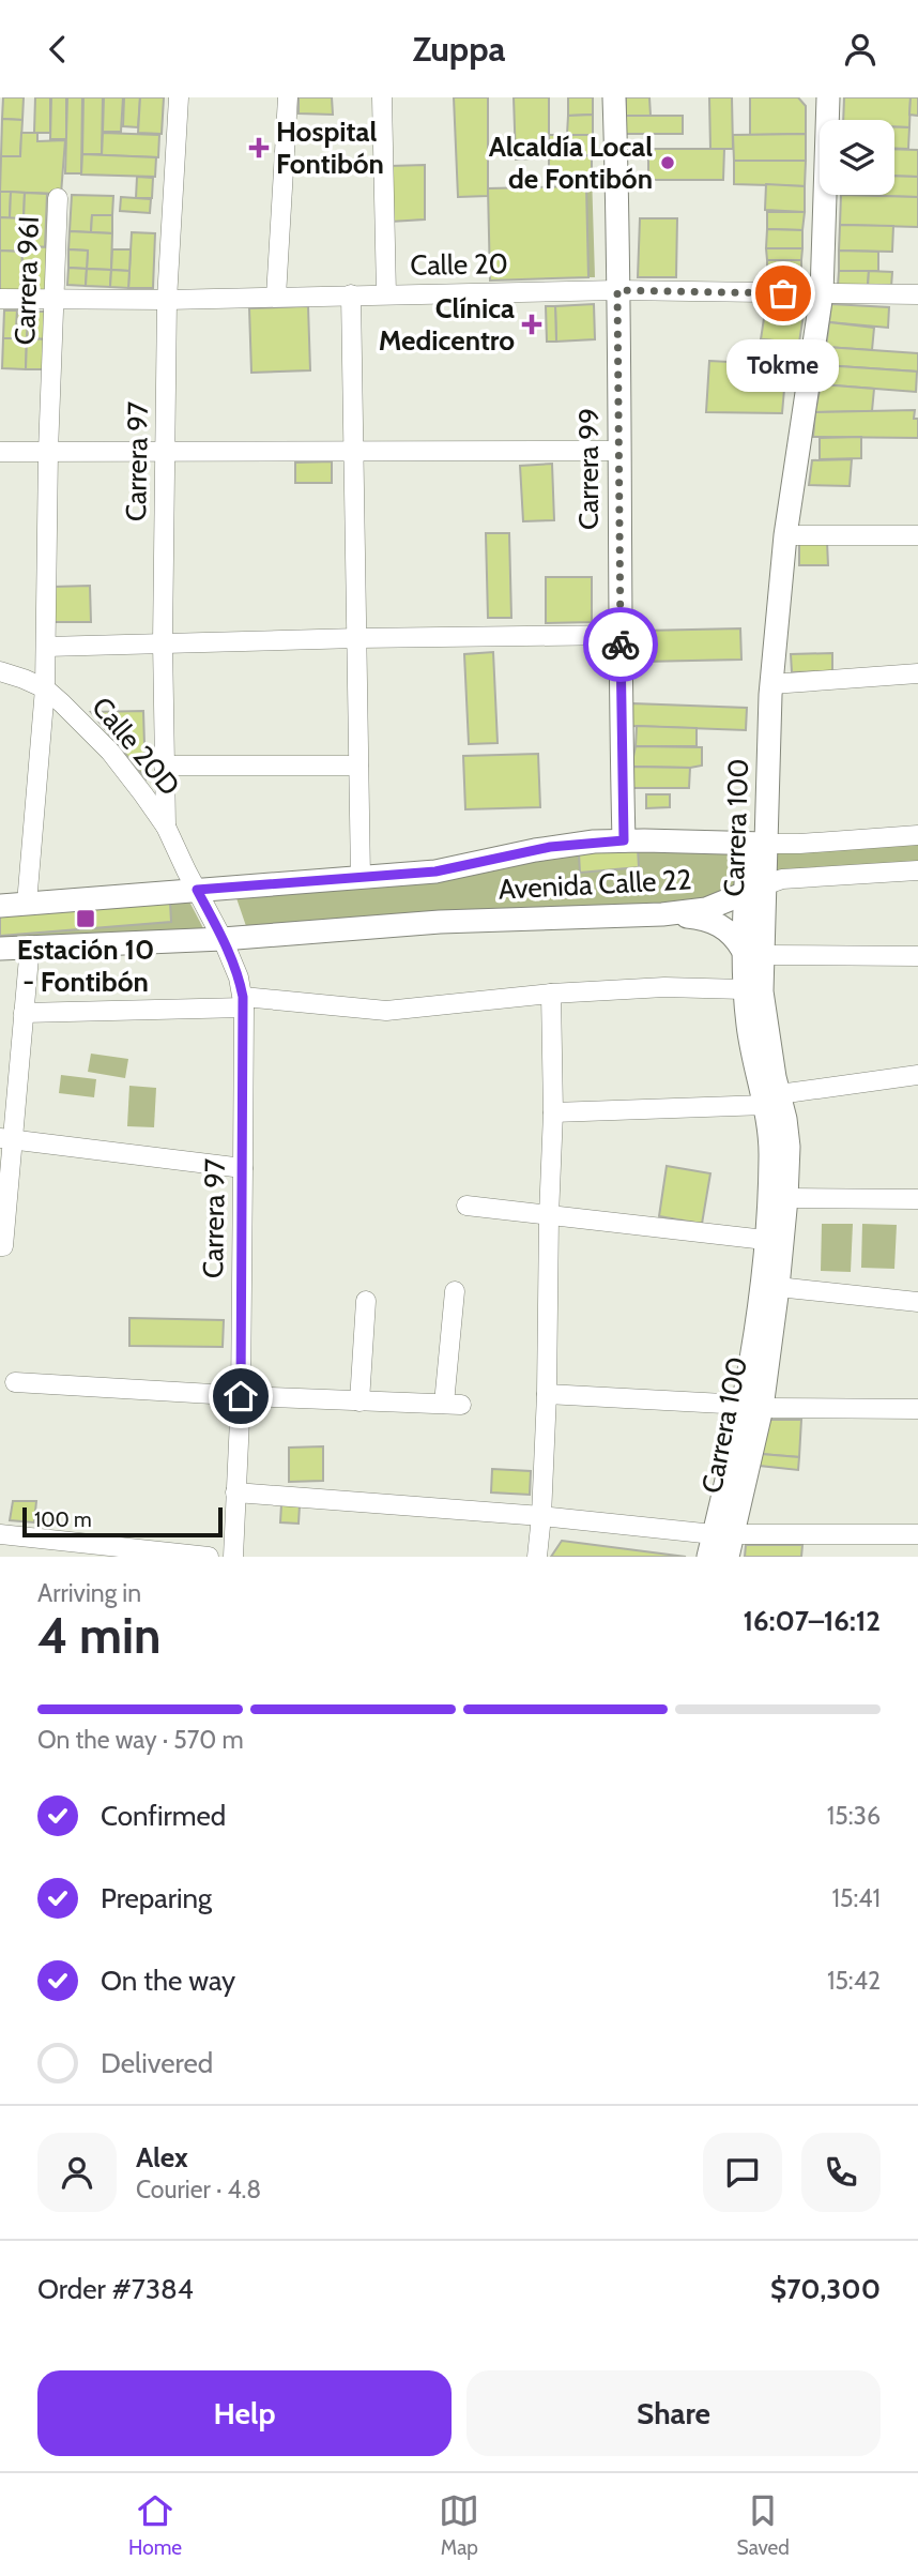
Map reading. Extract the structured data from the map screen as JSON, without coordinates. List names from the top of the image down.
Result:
{
  "streets": {
    "main road": ["Carrera 99", "Carrera 100", "Avenida Calle 22"],
    "street": [
      "Calle 20",
      "Carrera 96I",
      "Carrera 97",
      "Calle 20D"
    ]
  },
  "crossings": [
    ["Calle 20", "Carrera 96I"],
    ["Calle 20", "Carrera 97"],
    ["Calle 20", "Carrera 99"],
    ["Calle 20", "Carrera 100"],
    ["Carrera 96I", "Calle 20D"],
    ["Carrera 96I", "Avenida Calle 22"],
    ["Carrera 97", "Calle 20D"],
    ["Carrera 97", "Avenida Calle 22"],
    ["Carrera 99", "Avenida Calle 22"],
    ["Calle 20D", "Avenida Calle 22"],
    ["Carrera 100", "Avenida Calle 22"]
  ],
  "places": {
    "health": ["Hospital Fontibón", "Clínica Medicentro"],
    "other": ["Alcaldía Local de Fontibón", "Tokme"],
    "transit": ["Estación 10 - Fontibón"]
  },
  "scale_bar": "100 m",
  "page": {
    "header": "Zuppa",
    "bubble": "Tokme",
    "scale": "100 m",
    "heading": ["4 min", "Arriving in", "16:07–16:12"],
    "panel": [
      "Alex",
      "Courier · 4.8",
      "Order #7384",
      "$70,300"
    ],
    "bar": "On the way · 570 m",
    "list": [
      ["Confirmed", "15:36"],
      ["Preparing", "15:41"],
      ["On the way", "15:42"],
      "Delivered"
    ],
    "buttons": ["Help", "Share"],
    "tabs": ["Home", "Map", "Saved"]
  }
}
